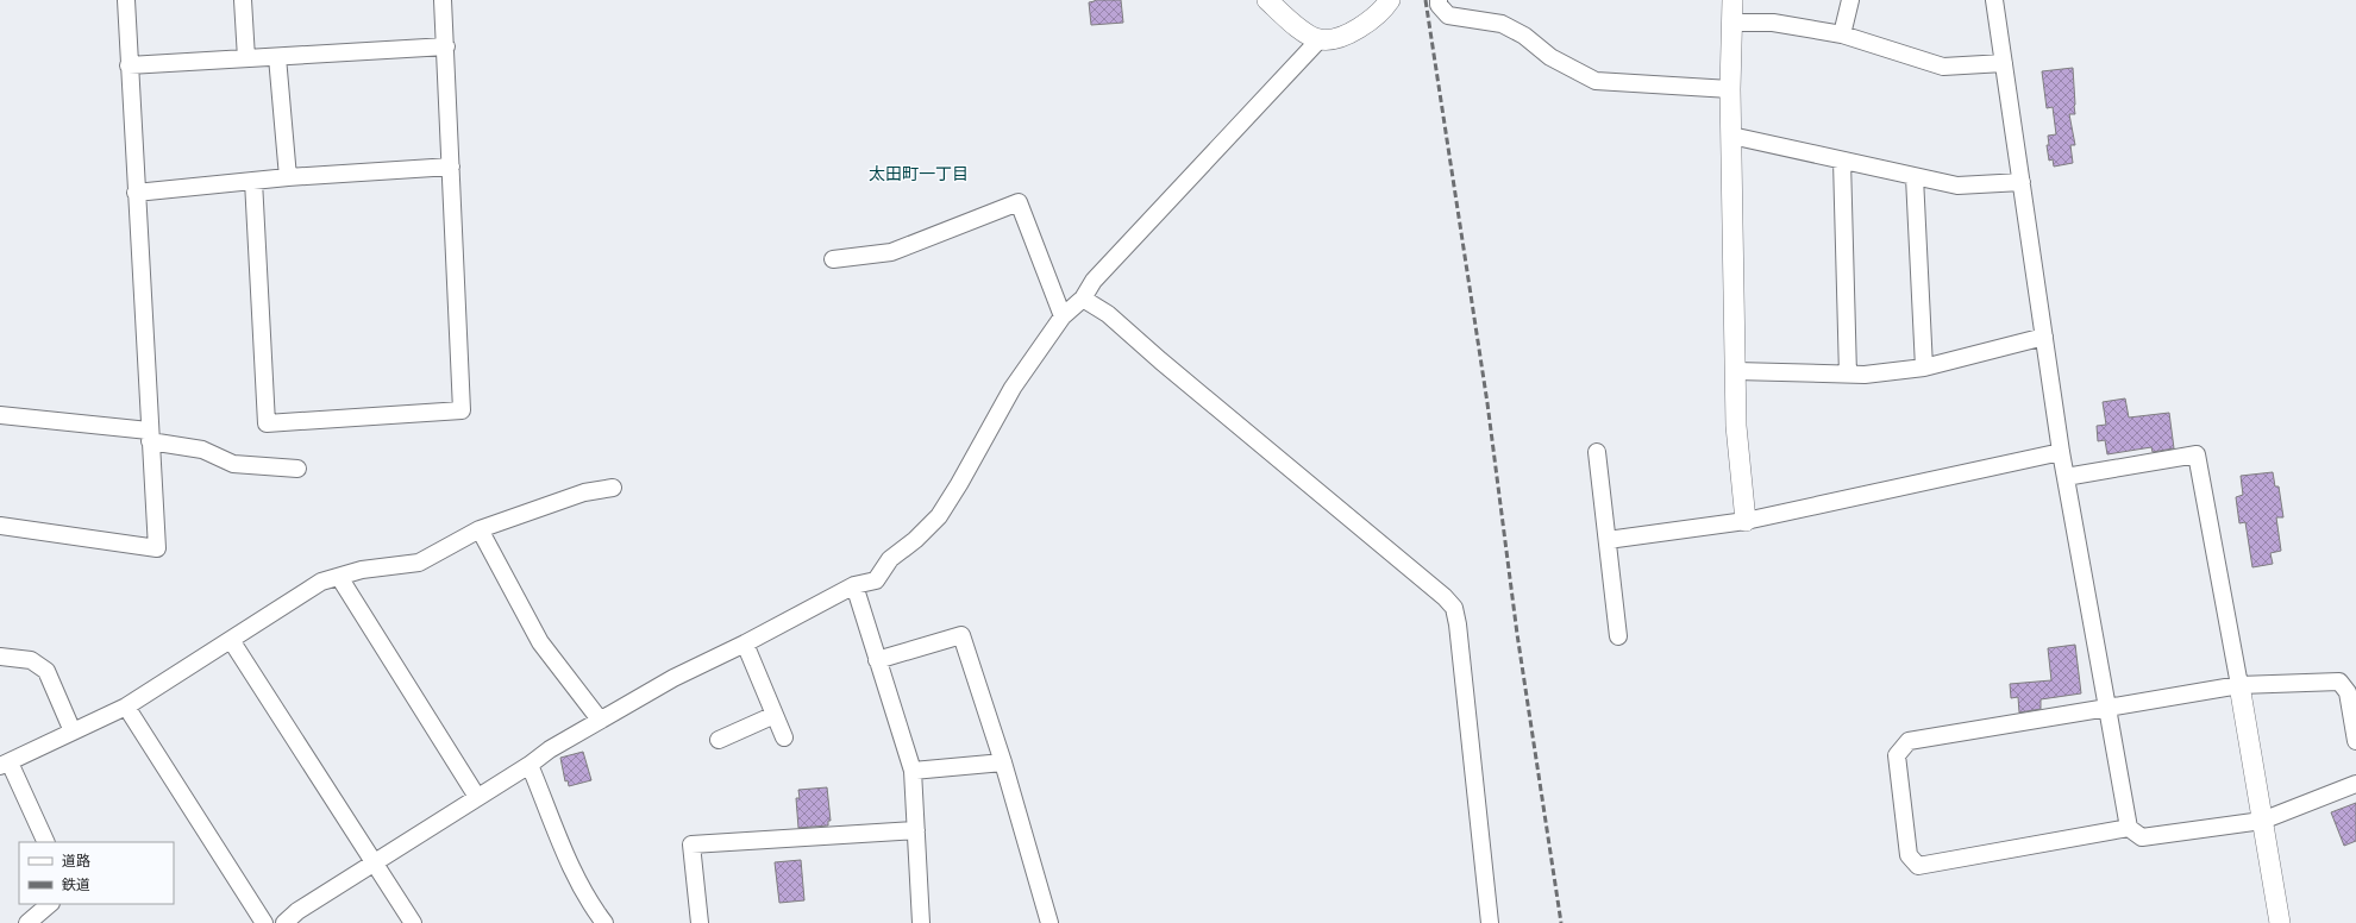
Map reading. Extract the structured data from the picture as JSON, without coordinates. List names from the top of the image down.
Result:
{
  "districts": ["太田町一丁目"],
  "legend": ["道路", "鉄道"]
}
